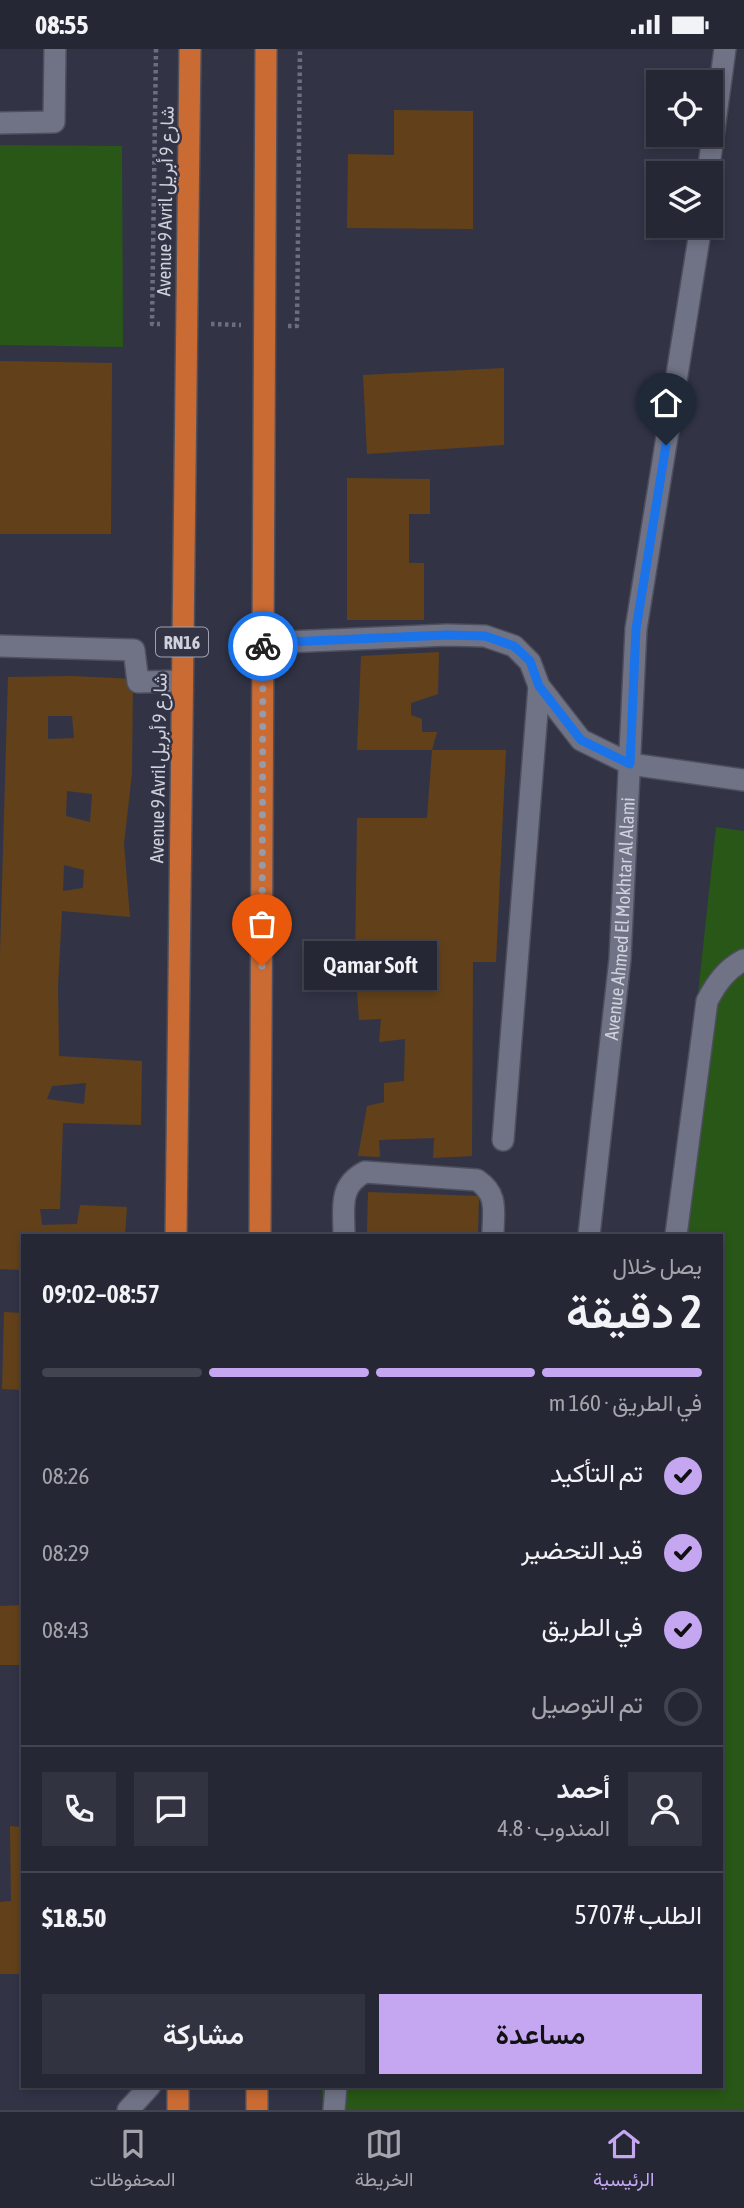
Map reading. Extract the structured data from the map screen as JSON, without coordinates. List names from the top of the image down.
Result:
{
  "streets": {
    "highway": ["Avenue 9 Avril شارع 9 أبريل", "RN16"],
    "street": ["Avenue Ahmed El Mokhtar Al Alami"]
  },
  "places": ["Qamar Soft"],
  "page": {
    "status": "08:55",
    "bubble": "Qamar Soft",
    "heading": ["2 دقيقة", "يصل خلال", "08:57–09:02"],
    "panel": [
      "أحمد",
      "المندوب · 4.8",
      "الطلب #5707",
      "$18.50"
    ],
    "bar": "في الطريق · 160 m",
    "list": [
      ["تم التأكيد", "08:26"],
      ["قيد التحضير", "08:29"],
      ["في الطريق", "08:43"],
      "تم التوصيل"
    ],
    "buttons": ["مساعدة", "مشاركة"],
    "tabs": ["الرئيسية", "الخريطة", "المحفوظات"]
  }
}
